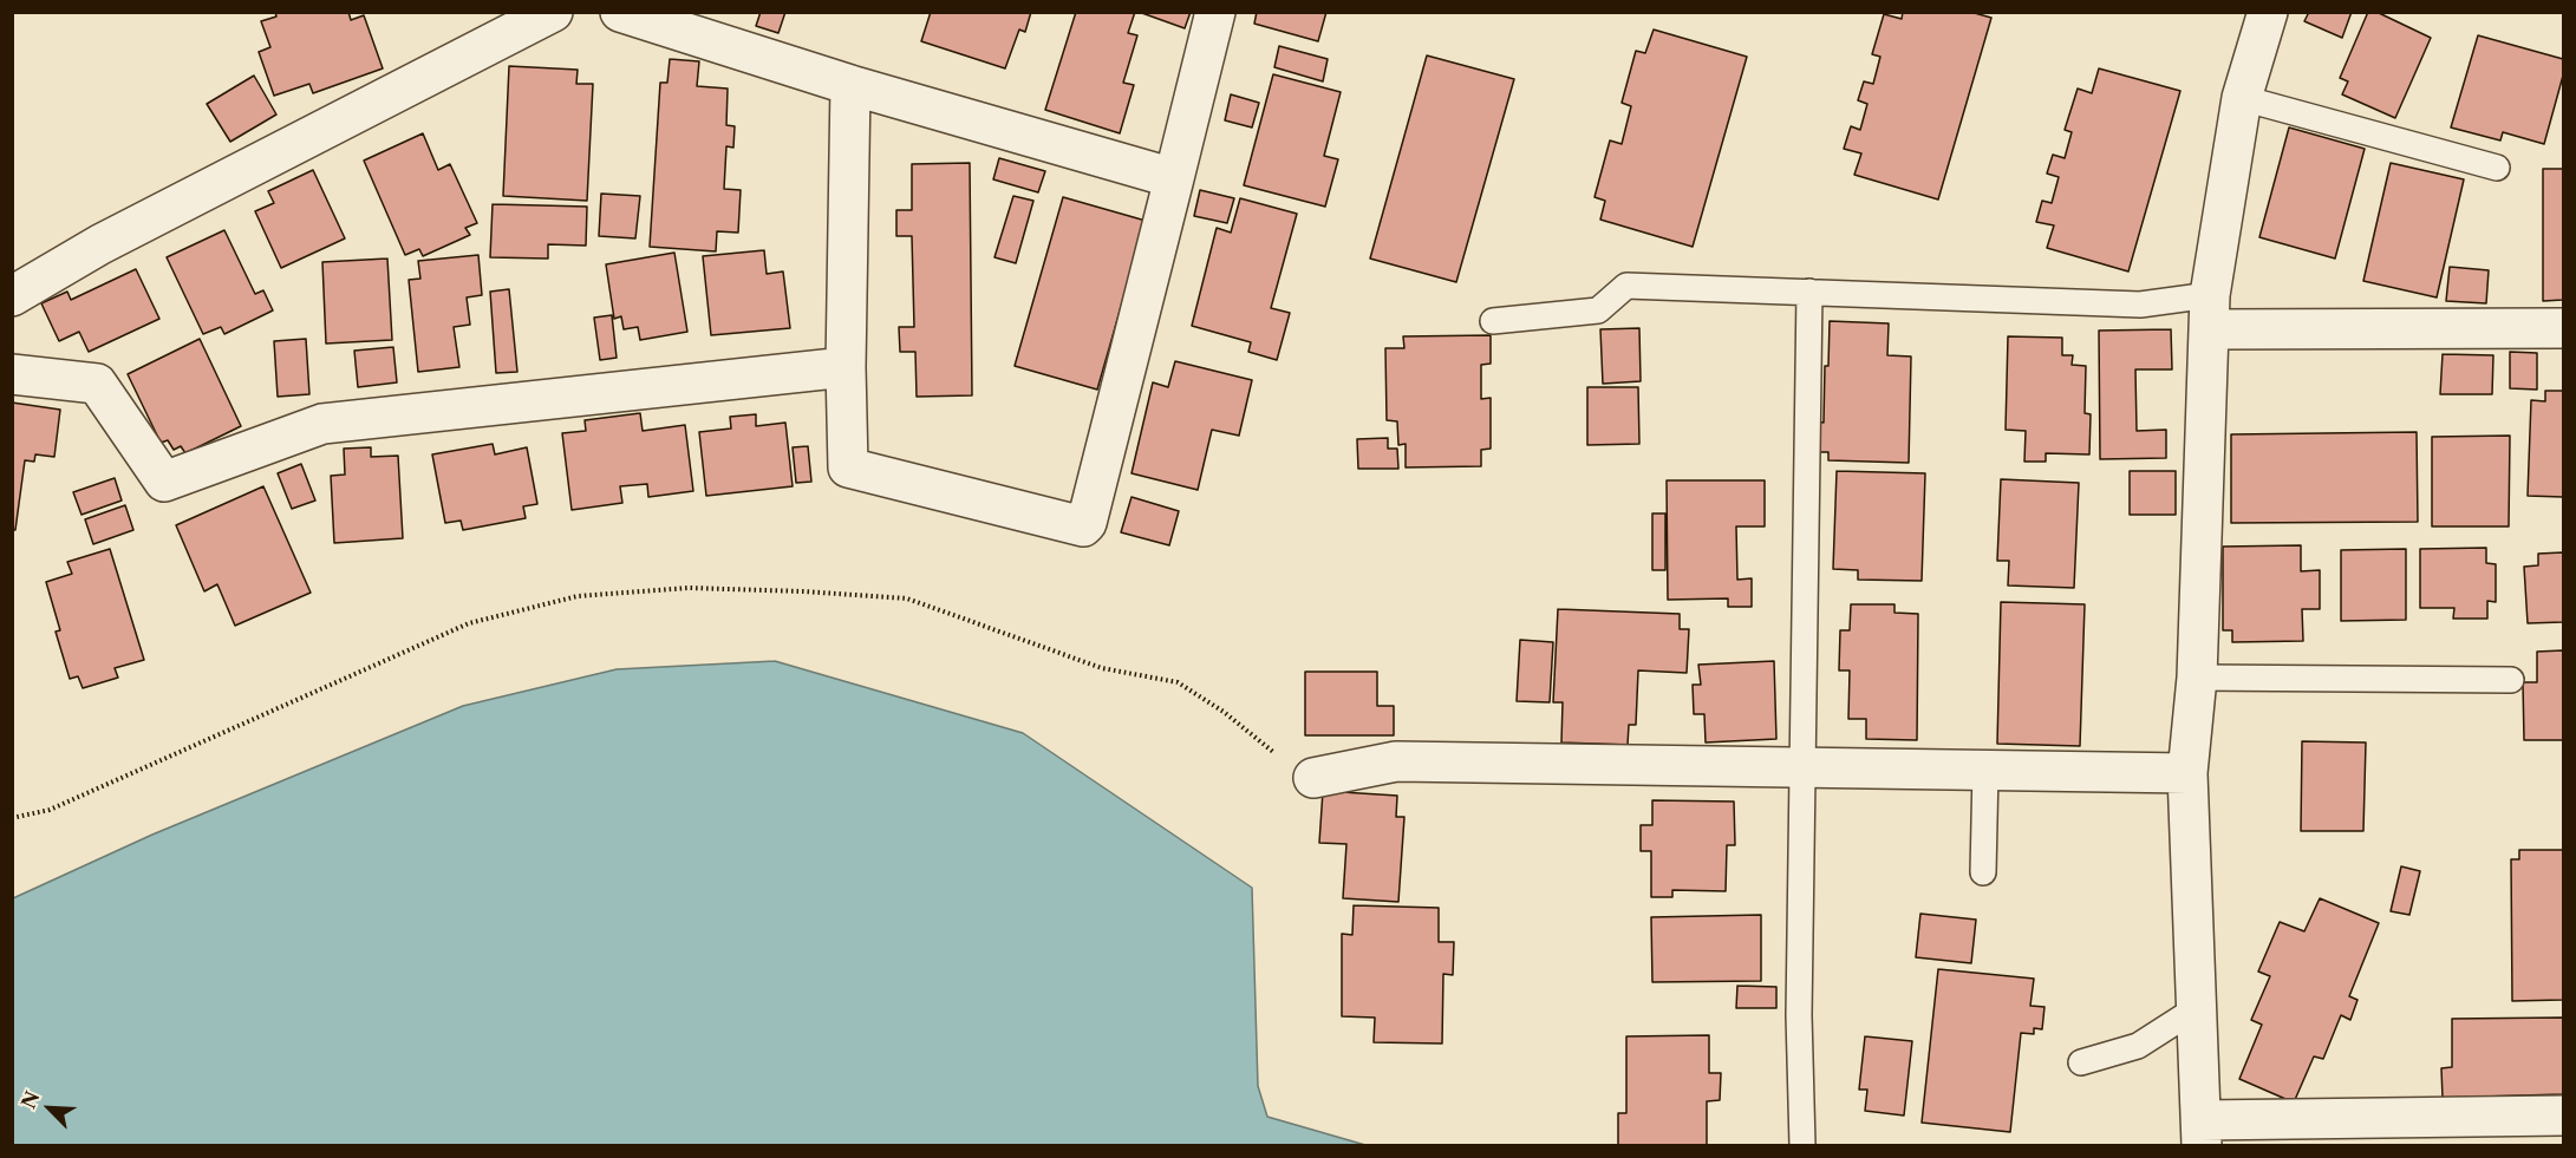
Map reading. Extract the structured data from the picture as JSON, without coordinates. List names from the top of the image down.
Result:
{
  "north": "top left"
}
